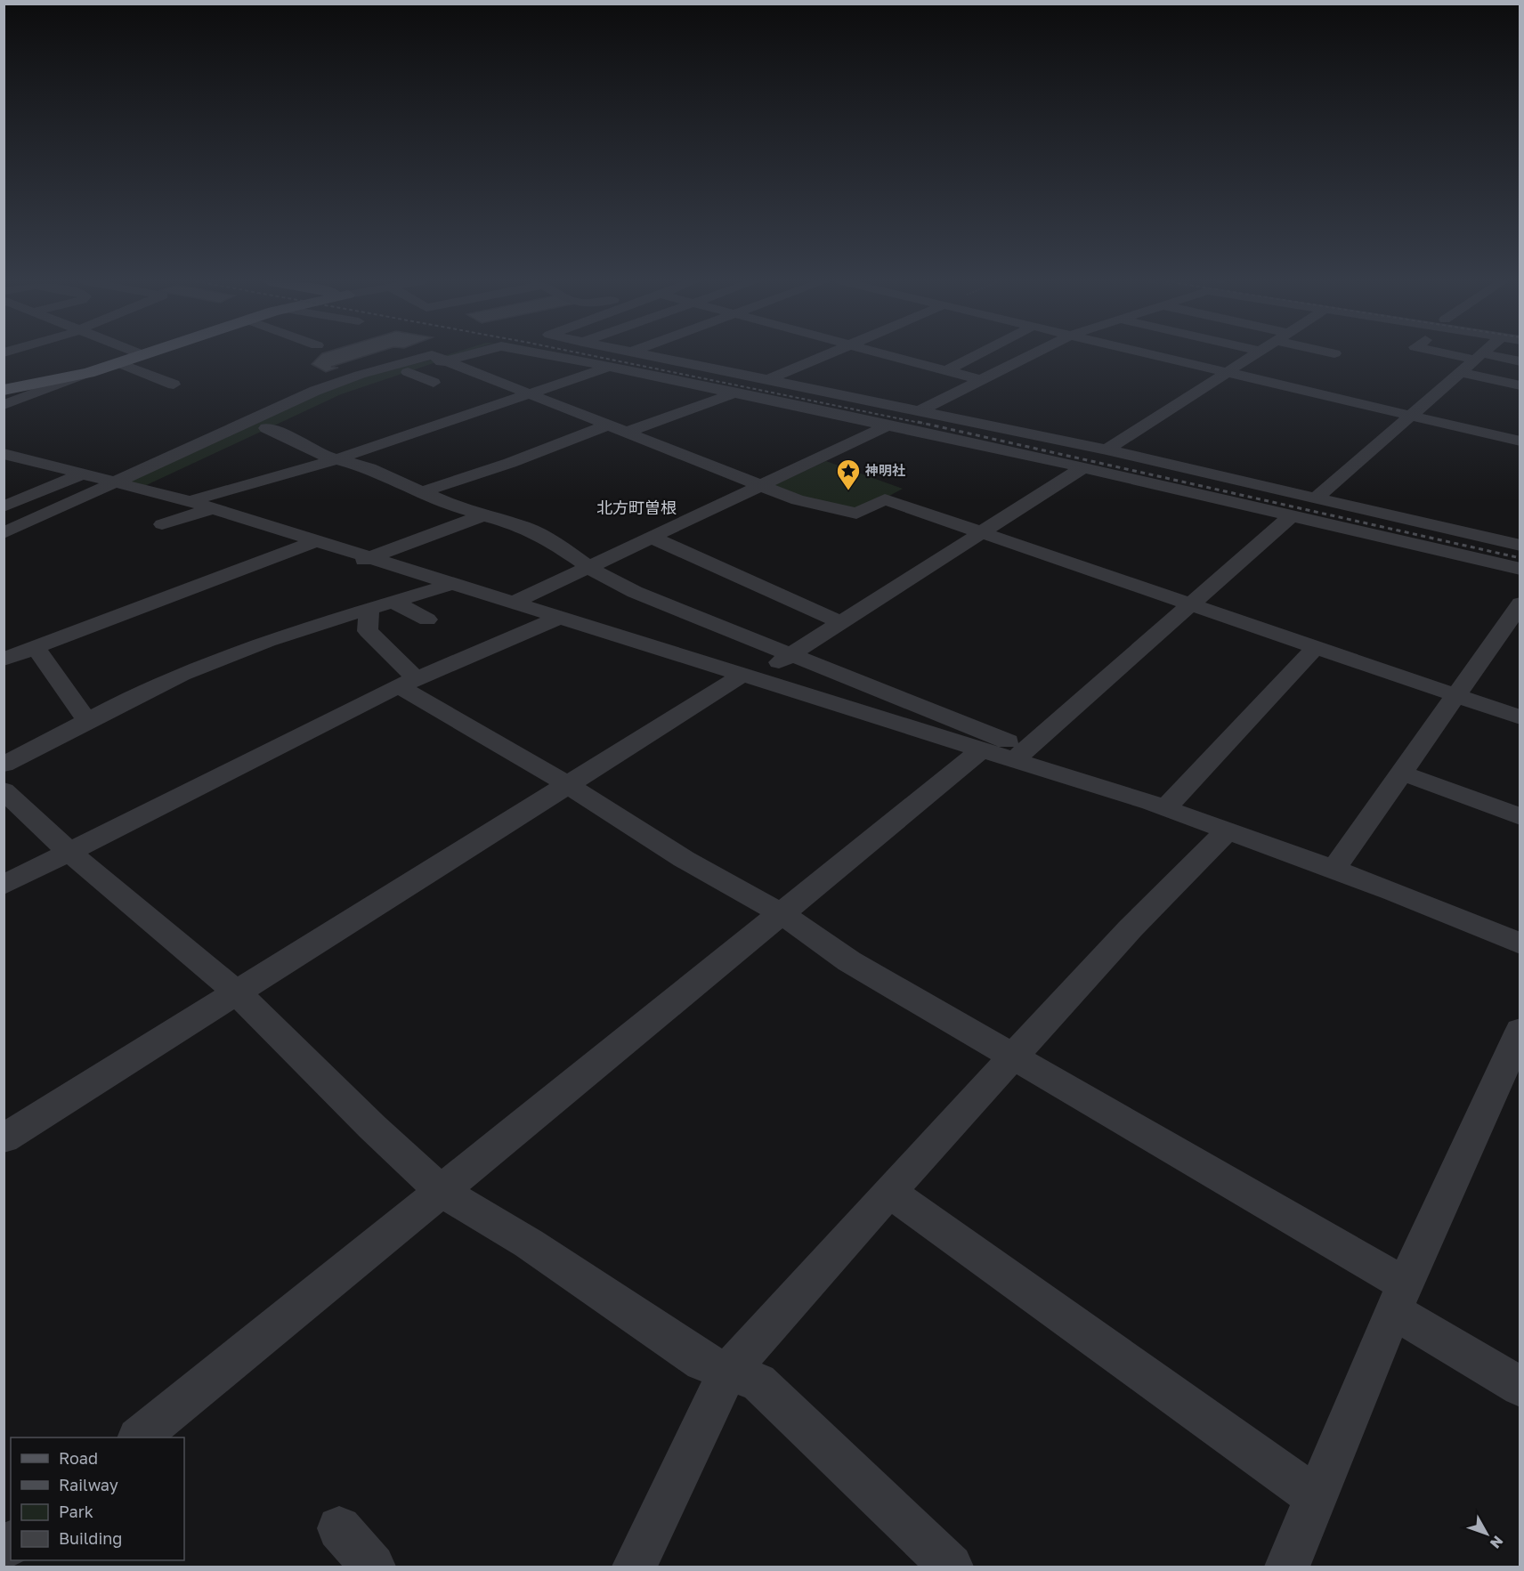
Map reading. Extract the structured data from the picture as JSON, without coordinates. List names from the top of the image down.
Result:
{
  "districts": ["北方町曽根"],
  "places": {
    "place": ["神明社"]
  },
  "legend": [
    "Road",
    "Railway",
    "Park",
    "Building"
  ],
  "north": "bottom right"
}
